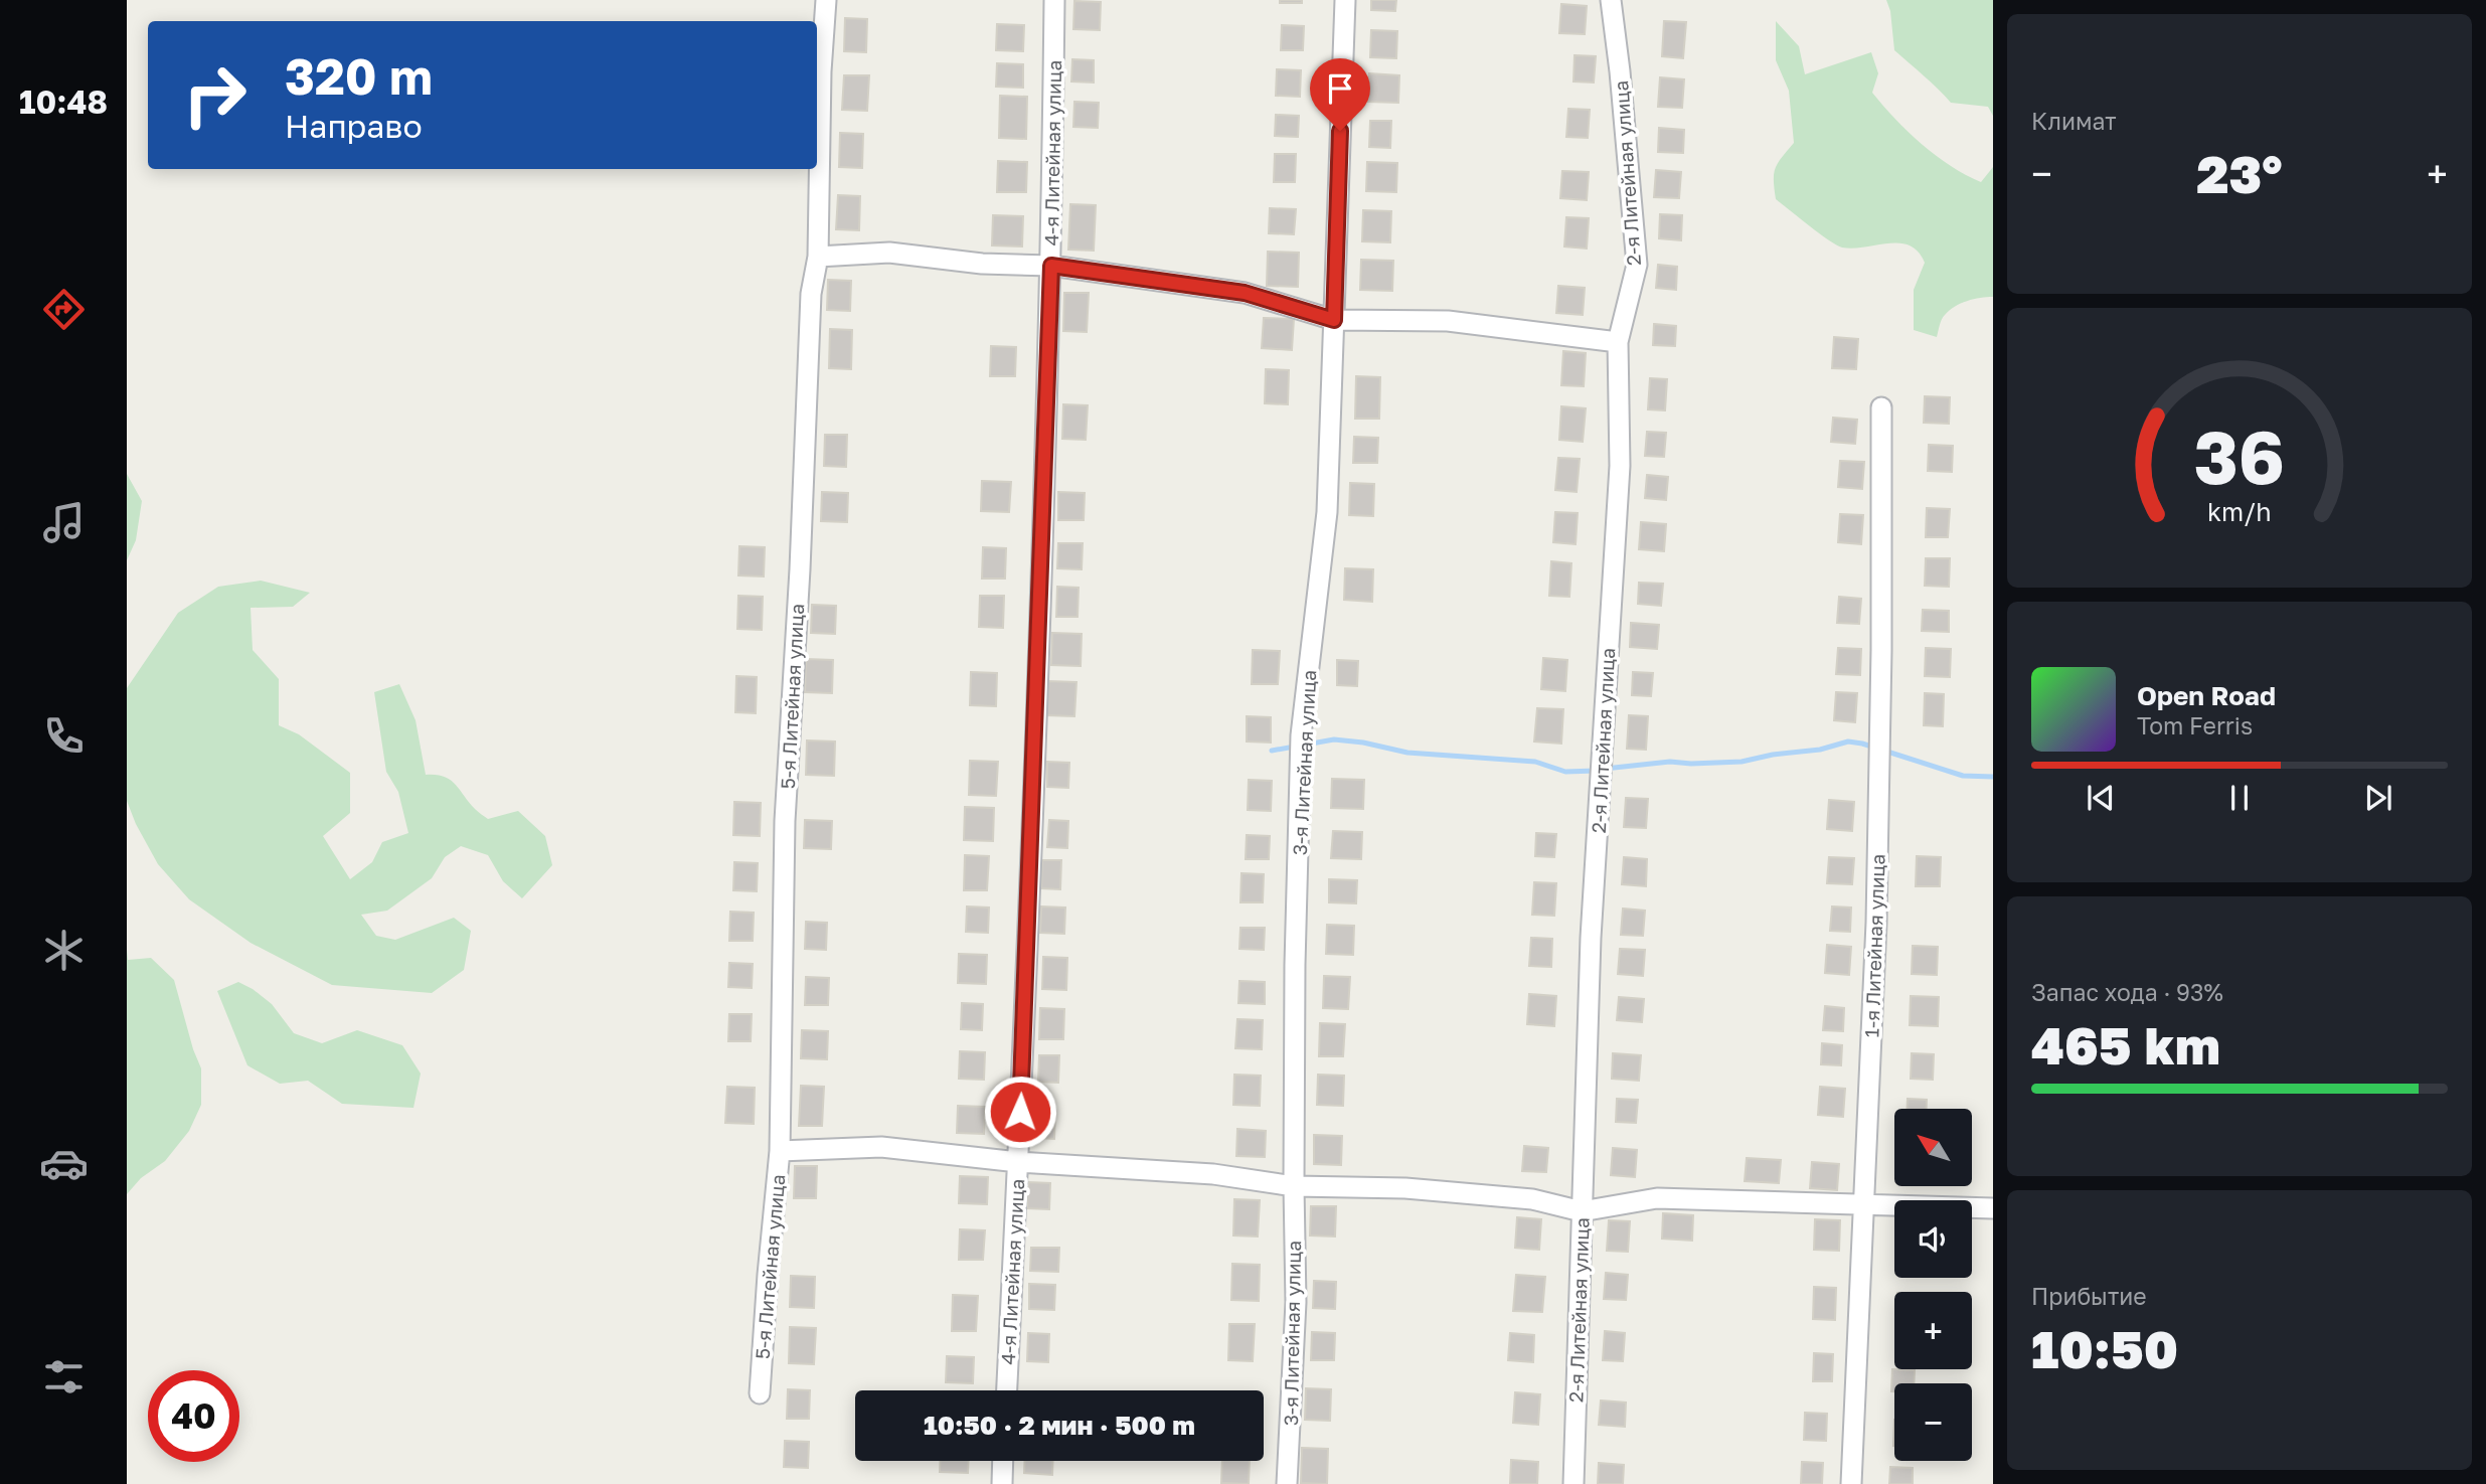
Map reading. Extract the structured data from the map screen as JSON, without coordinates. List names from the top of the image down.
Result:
{
  "streets": {
    "street": [
      "4-я Литейная улица",
      "2-я Литейная улица",
      "5-я Литейная улица",
      "3-я Литейная улица",
      "1-я Литейная улица"
    ]
  },
  "north": "top left",
  "page": {
    "tabs": "10:48",
    "tile": [
      "Климат",
      ["Запас хода · 93%", "465 km"],
      ["Прибытие", "10:50"]
    ],
    "turn": ["320 m", "Направо"],
    "heat": ["−", "23°", "+"],
    "song": ["Open Road", "Tom Ferris"],
    "map_buttons": ["+", "−"],
    "limit": "40",
    "trip": "10:50 · 2 мин · 500 m",
    "gauge": ["36", "km/h"]
  }
}
